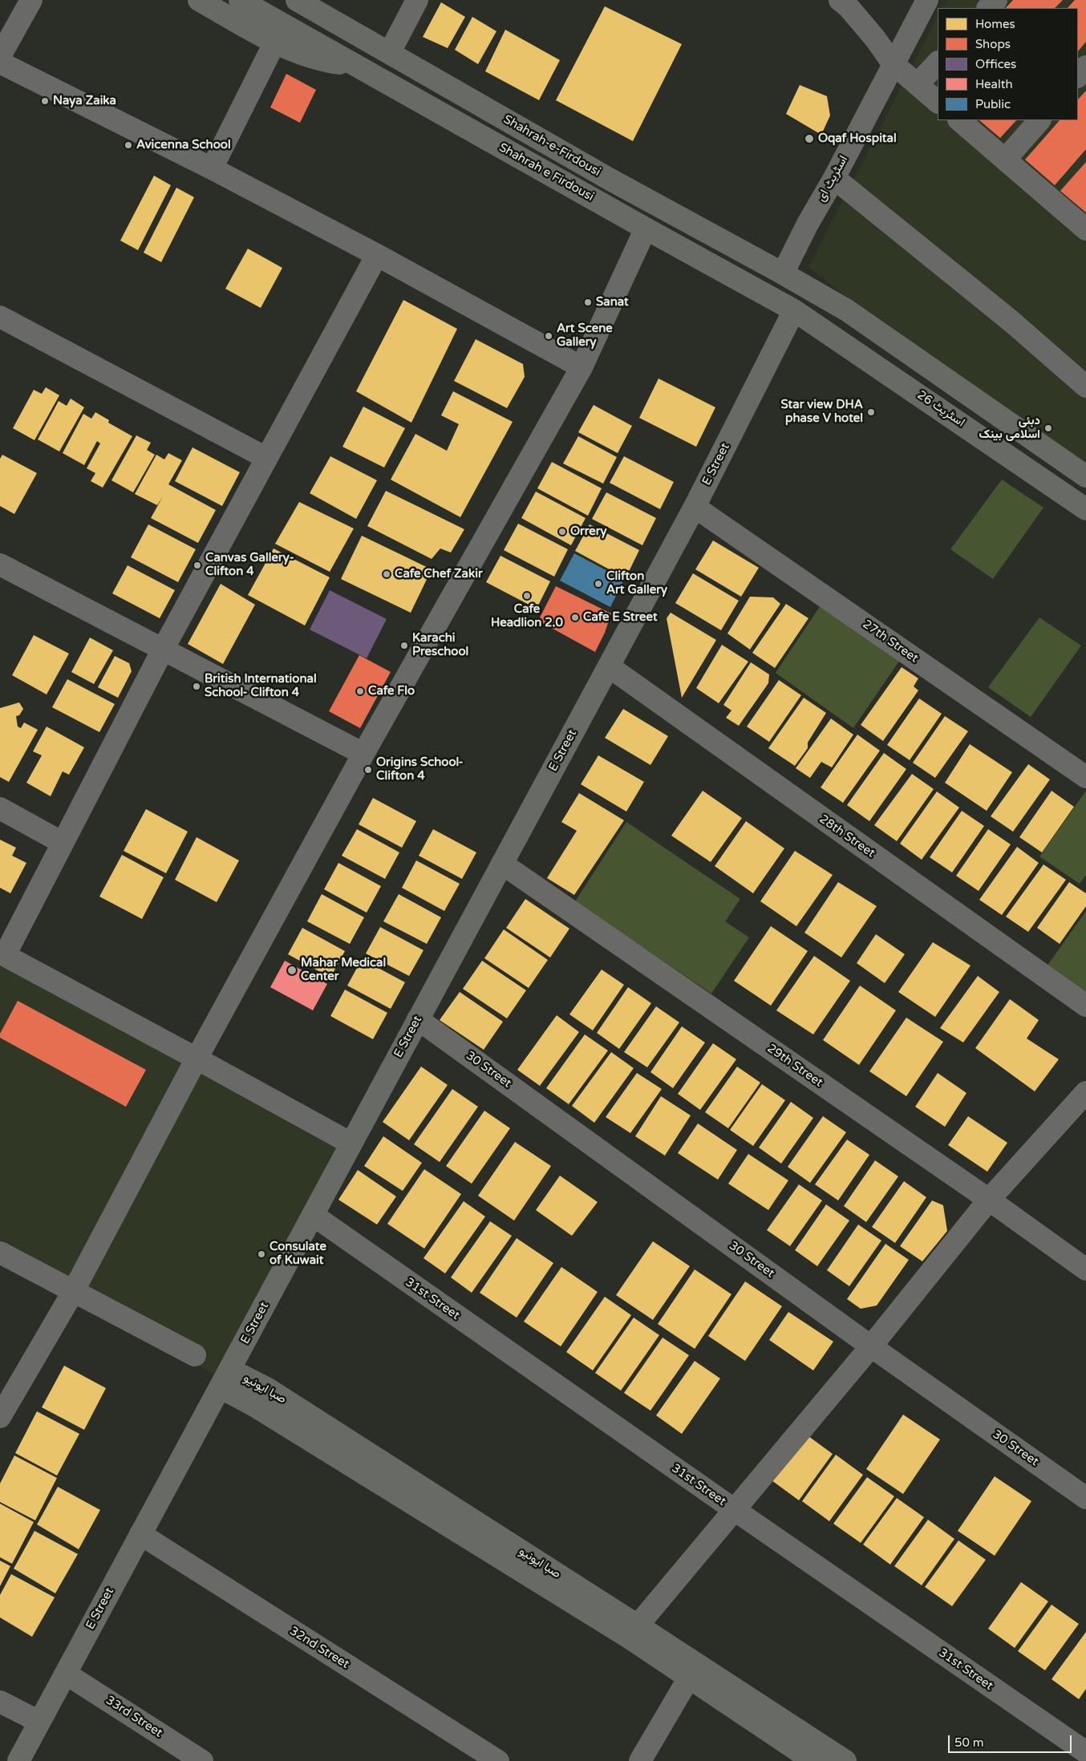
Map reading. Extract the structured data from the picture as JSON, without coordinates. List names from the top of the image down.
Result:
{
  "streets": {
    "main road": [
      "Shahrah-e-Firdousi",
      "Shahrah e Firdousi",
      "اسٹریٹ 26",
      "E Street",
      "صبا ایونیو"
    ],
    "street": [
      "اسٹریٹ ای",
      "27th Street",
      "28th Street",
      "29th Street",
      "30 Street",
      "31st Street",
      "32nd Street",
      "33rd Street"
    ]
  },
  "crossings": [
    ["Shahrah-e-Firdousi", "اسٹریٹ ای"],
    ["Shahrah e Firdousi", "اسٹریٹ 26"],
    ["Shahrah e Firdousi", "E Street"],
    ["اسٹریٹ 26", "E Street"],
    ["E Street", "27th Street"],
    ["E Street", "28th Street"],
    ["E Street", "29th Street"],
    ["E Street", "30 Street"],
    ["E Street", "31st Street"],
    ["E Street", "صبا ایونیو"],
    ["E Street", "32nd Street"],
    ["E Street", "33rd Street"]
  ],
  "places": [
    "Naya Zaika",
    "Oqaf Hospital",
    "Avicenna School",
    "Sanat",
    "Art Scene Gallery",
    "Star view DHA phase V hotel",
    "دبئی اسلامی بینک",
    "Orrery",
    "Canvas Gallery- Clifton 4",
    "Cafe Chef Zakir",
    "Clifton Art Gallery",
    "Cafe Headlion 2.0",
    "Cafe E Street",
    "Karachi Preschool",
    "British International School- Clifton 4",
    "Cafe Flo",
    "Origins School- Clifton 4",
    "Mahar Medical Center",
    "Consulate of Kuwait"
  ],
  "legend": [
    "Homes",
    "Shops",
    "Offices",
    "Health",
    "Public"
  ],
  "scale_bar": "50 m"
}
